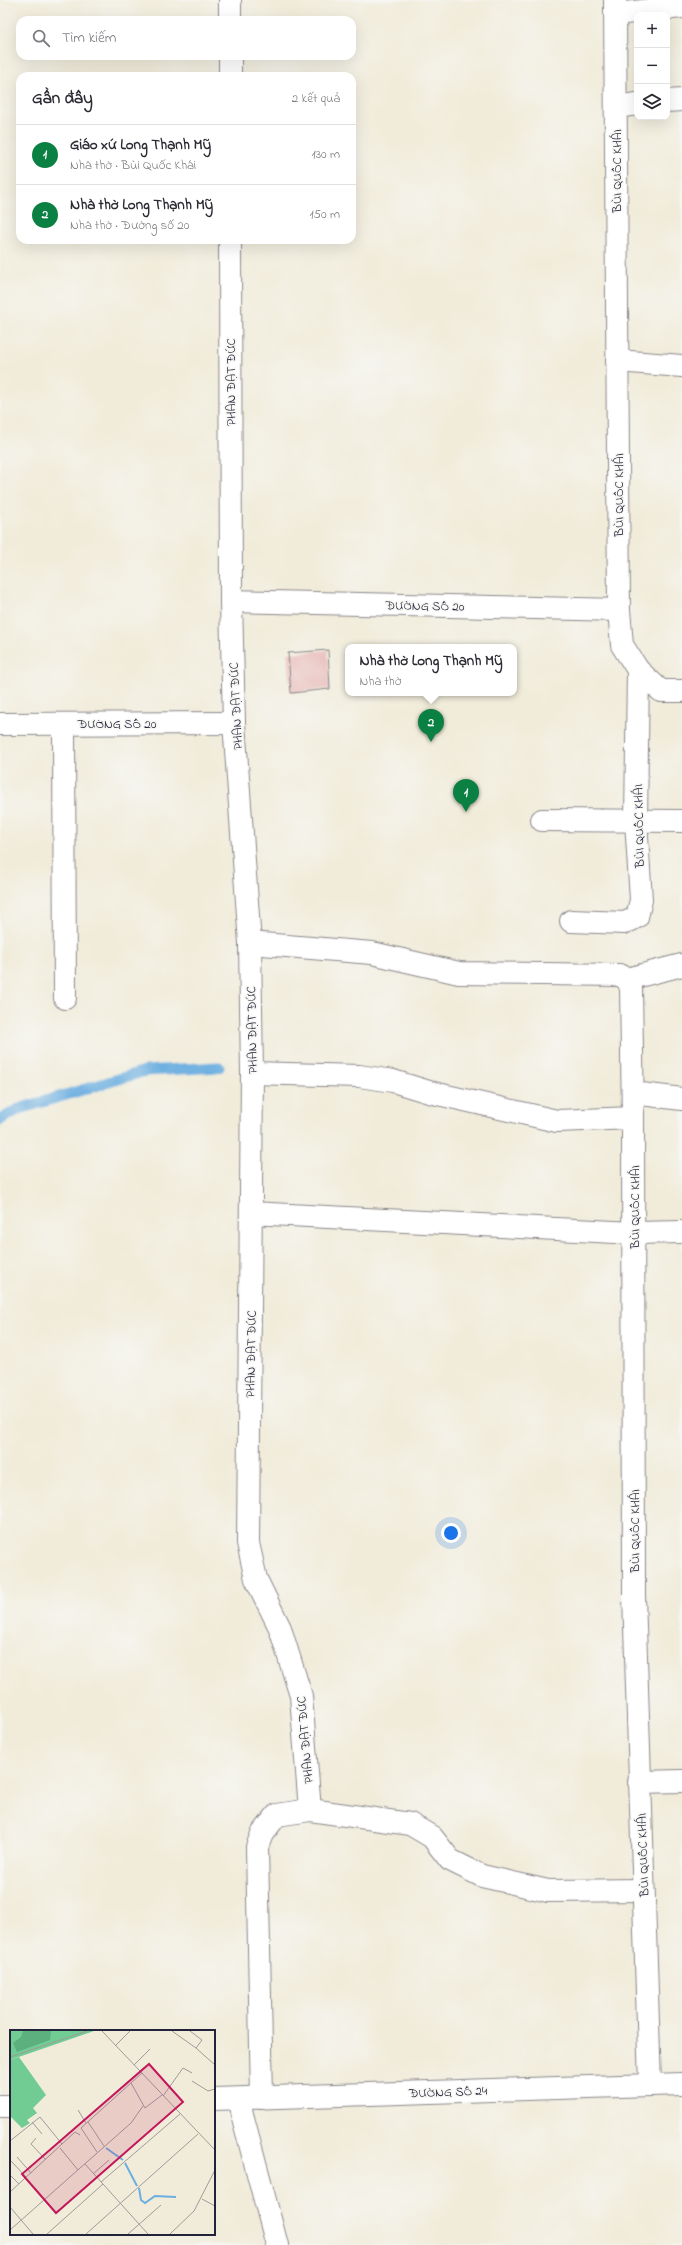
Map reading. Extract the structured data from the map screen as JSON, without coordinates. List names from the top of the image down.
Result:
{
  "streets": {
    "street": [
      "BÙI QUỐC KHÁI",
      "PHAN ĐẠT ĐỨC",
      "ĐƯỜNG SỐ 20",
      "ĐƯỜNG SỐ 24"
    ]
  },
  "crossings": [
    ["BÙI QUỐC KHÁI", "ĐƯỜNG SỐ 20"],
    ["BÙI QUỐC KHÁI", "ĐƯỜNG SỐ 24"],
    ["PHAN ĐẠT ĐỨC", "ĐƯỜNG SỐ 20"]
  ],
  "page": {
    "map_buttons": ["+", "−"],
    "search": "Tìm kiếm",
    "heading": ["Gần đây", "2 kết quả"],
    "list": [
      {
        "mark": "1",
        "name": "Giáo xứ Long Thạnh Mỹ",
        "note": "Nhà thờ · Bùi Quốc Khái",
        "value": "130 m"
      },
      {
        "mark": "2",
        "name": "Nhà thờ Long Thạnh Mỹ",
        "note": "Nhà thờ · Đường số 20",
        "value": "150 m"
      }
    ],
    "popup": ["Nhà thờ Long Thạnh Mỹ", "Nhà thờ"],
    "pins": ["2", "1"]
  }
}
